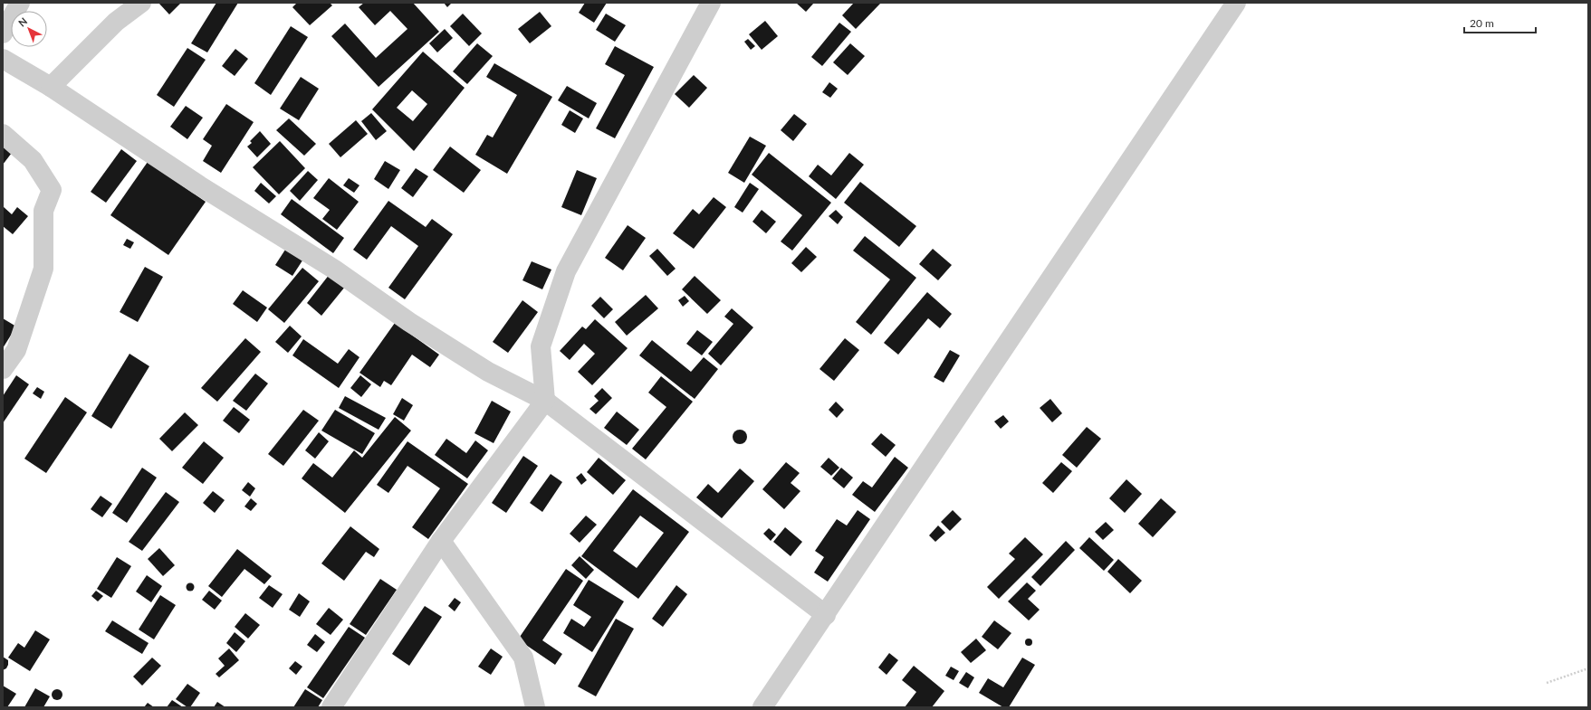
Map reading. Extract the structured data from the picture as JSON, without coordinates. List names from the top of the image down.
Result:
{
  "scale_bar": "20 m",
  "north": "top left"
}
